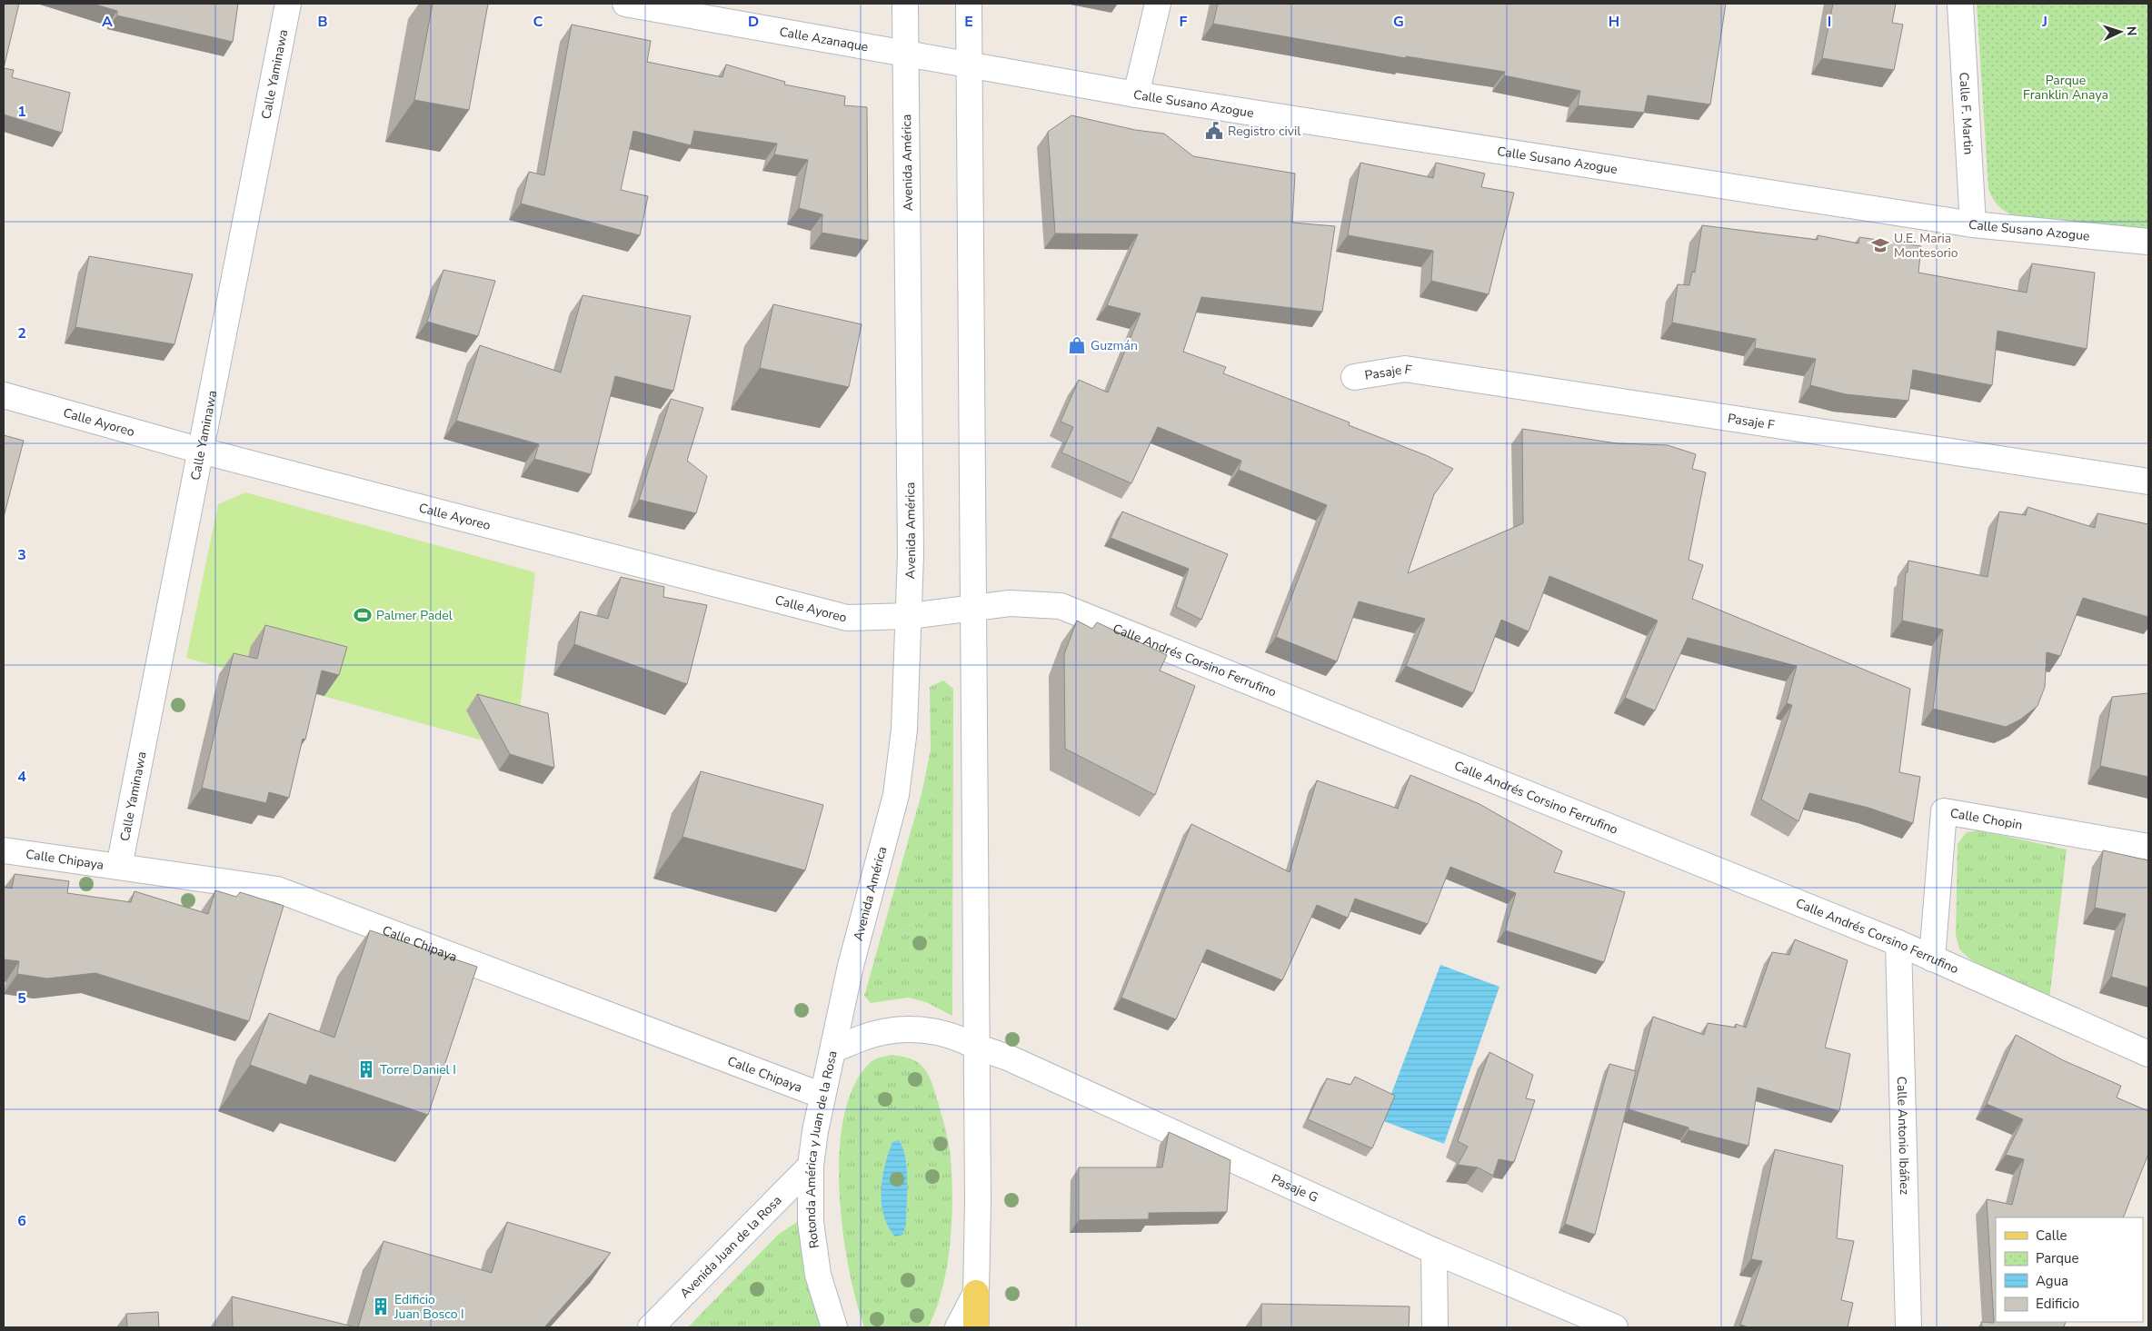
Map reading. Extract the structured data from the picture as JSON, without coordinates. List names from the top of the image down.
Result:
{
  "streets": {
    "street": [
      "Calle Azanaque",
      "Calle Yaminawa",
      "Calle Susano Azogue",
      "Calle F. Martin",
      "Avenida América",
      "Pasaje F",
      "Calle Ayoreo",
      "Calle Andrés Corsino Ferrufino",
      "Calle Chopin",
      "Calle Chipaya",
      "Calle Antonio Ibáñez",
      "Rotonda América y Juan de la Rosa",
      "Pasaje G",
      "Avenida Juan de la Rosa"
    ]
  },
  "crossings": [
    ["Calle Azanaque", "Calle Susano Azogue"],
    ["Calle Azanaque", "Avenida América"],
    ["Calle Yaminawa", "Calle Ayoreo"],
    ["Calle Yaminawa", "Calle Chipaya"],
    ["Calle Susano Azogue", "Calle F. Martin"],
    ["Avenida América", "Calle Ayoreo"],
    ["Avenida América", "Calle Andrés Corsino Ferrufino"],
    ["Avenida América", "Rotonda América y Juan de la Rosa"],
    ["Calle Ayoreo", "Calle Andrés Corsino Ferrufino"],
    ["Calle Andrés Corsino Ferrufino", "Calle Chopin"],
    ["Calle Andrés Corsino Ferrufino", "Calle Antonio Ibáñez"],
    ["Calle Chipaya", "Rotonda América y Juan de la Rosa"],
    ["Rotonda América y Juan de la Rosa", "Pasaje G"],
    ["Rotonda América y Juan de la Rosa", "Avenida Juan de la Rosa"]
  ],
  "parks": ["Parque Franklin Anaya"],
  "places": {
    "public building": ["Registro civil"],
    "school or university": ["U.E. Maria Montesorio"],
    "shop": ["Guzmán"],
    "sports": ["Palmer Padel"],
    "building": ["Torre Daniel I", "Edificio Juan Bosco I"]
  },
  "legend": [
    "Calle",
    "Parque",
    "Agua",
    "Edificio"
  ],
  "north": "right",
  "grid": {
    "columns": [
      "A",
      "B",
      "C",
      "D",
      "E",
      "F",
      "G",
      "H",
      "I",
      "J"
    ],
    "rows": [
      "1",
      "2",
      "3",
      "4",
      "5",
      "6"
    ]
  }
}
